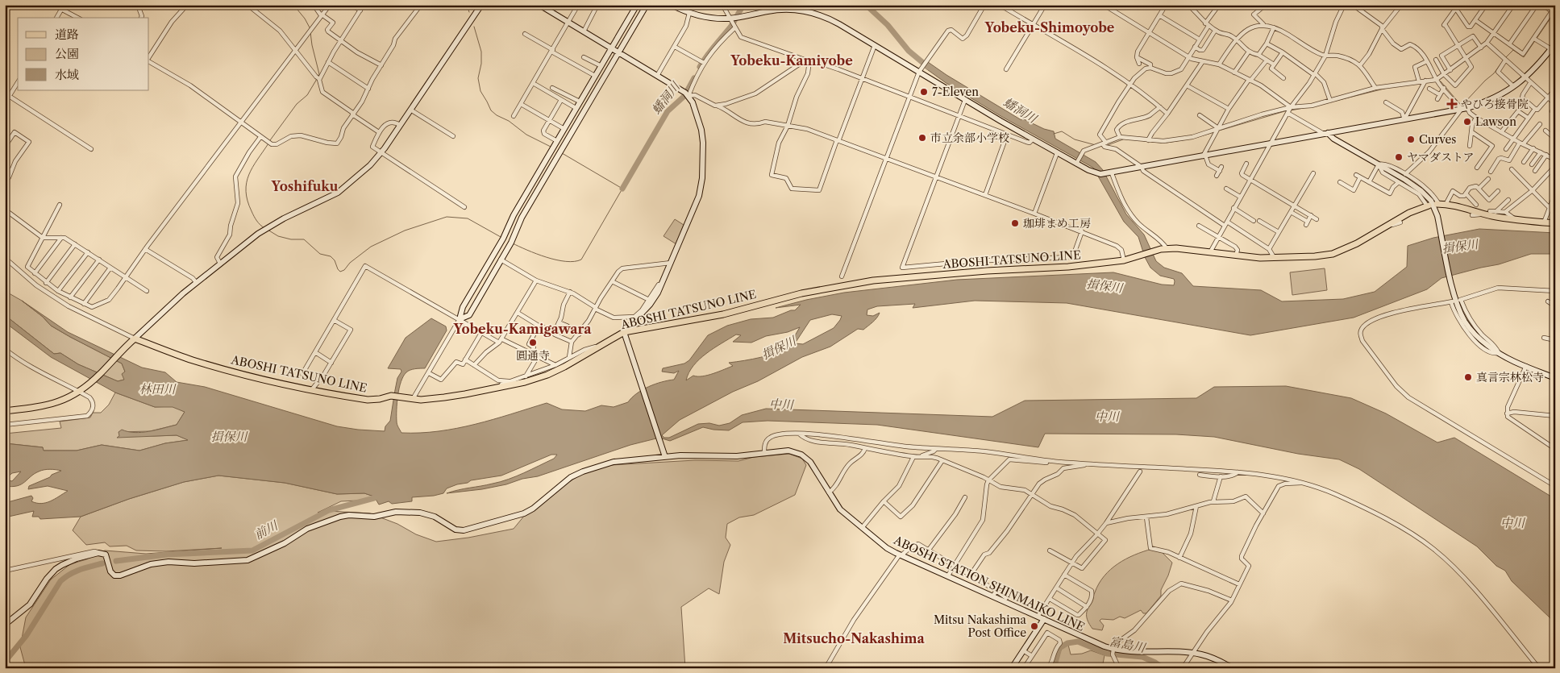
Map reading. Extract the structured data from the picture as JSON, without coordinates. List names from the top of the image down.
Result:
{
  "streets": {
    "main road": ["ABOSHI TATSUNO LINE"],
    "street": ["ABOSHI STATION SHINMAIKO LINE"]
  },
  "districts": [
    "Yobeku-Shimoyobe",
    "Yobeku-Kamiyobe",
    "Yoshifuku",
    "Yobeku-Kamigawara",
    "Mitsucho-Nakashima"
  ],
  "water": [
    "蟠洞川",
    "揖保川",
    "林田川",
    "中川",
    "前川",
    "富島川"
  ],
  "places": {
    "other": [
      "7-Eleven",
      "Lawson",
      "市立余部小学校",
      "Curves",
      "ヤマダストア",
      "珈琲まめ工房",
      "圓通寺",
      "真言宗林松寺",
      "Mitsu Nakashima Post Office"
    ],
    "health": ["やひろ接骨院"]
  },
  "legend": ["道路", "公園", "水域"]
}
